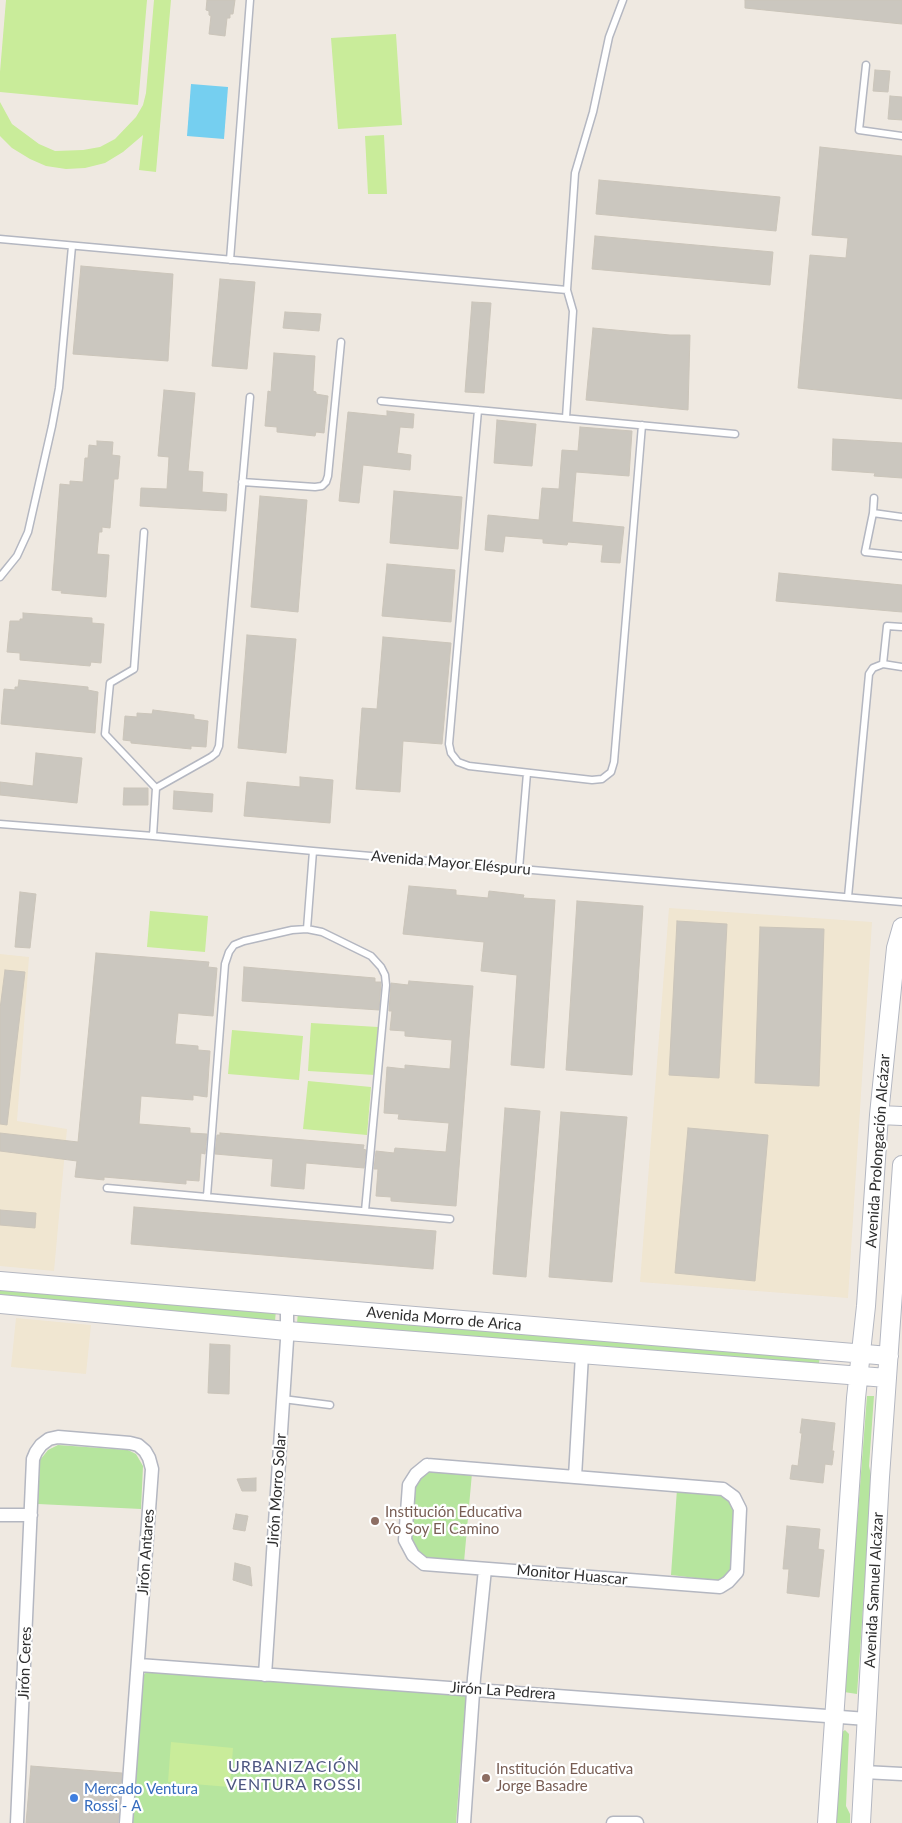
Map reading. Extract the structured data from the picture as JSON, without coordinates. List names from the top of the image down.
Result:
{
  "streets": {
    "main road": ["Avenida Prolongación Alcázar", "Avenida Morro de Arica", "Avenida Samuel Alcázar"],
    "street": [
      "Jirón Morro Solar",
      "Jirón Antares",
      "Monitor Huascar",
      "Jirón Ceres",
      "Jirón La Pedrera"
    ],
    "lane": ["Avenida Mayor Eléspuru"]
  },
  "crossings": [
    ["Avenida Prolongación Alcázar", "Avenida Morro de Arica"],
    ["Avenida Prolongación Alcázar", "Avenida Samuel Alcázar"],
    ["Avenida Morro de Arica", "Jirón Morro Solar"],
    ["Avenida Morro de Arica", "Avenida Samuel Alcázar"],
    ["Jirón Morro Solar", "Jirón La Pedrera"],
    ["Jirón Antares", "Jirón Ceres"],
    ["Jirón Antares", "Jirón La Pedrera"],
    ["Avenida Samuel Alcázar", "Jirón La Pedrera"]
  ],
  "districts": ["URBANIZACIÓN VENTURA ROSSI"],
  "places": ["Institución Educativa Yo Soy El Camino", "Institución Educativa Jorge Basadre", "Mercado Ventura Rossi - A"]
}
